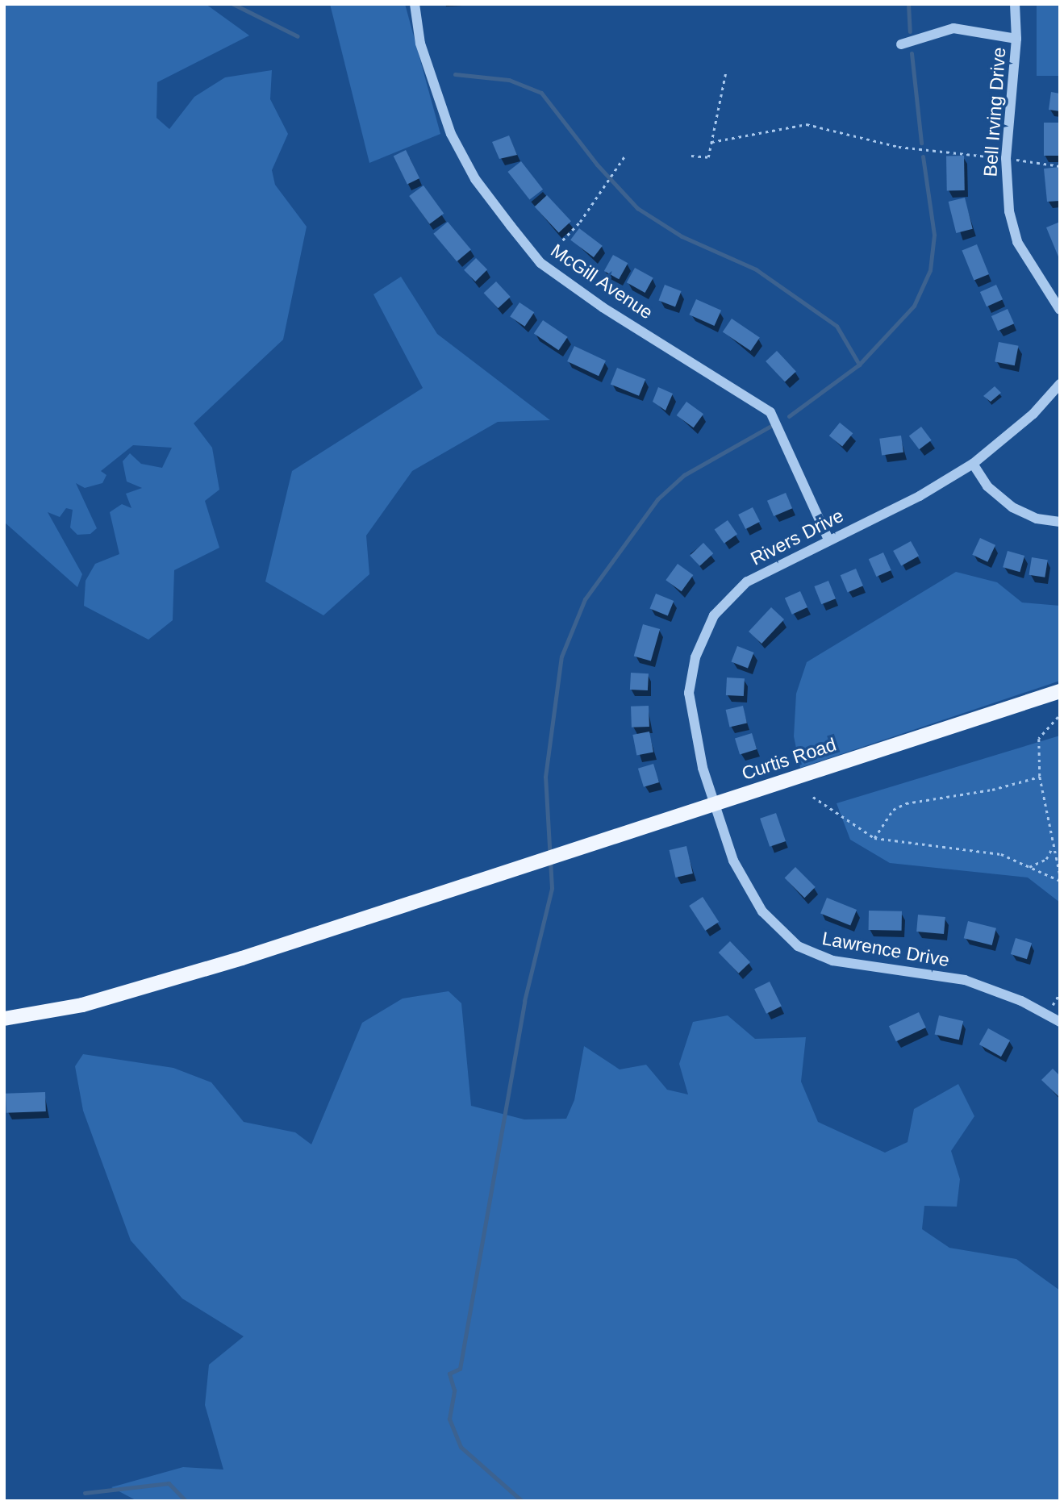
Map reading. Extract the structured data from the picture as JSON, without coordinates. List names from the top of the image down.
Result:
{
  "streets": {
    "main road": ["Curtis Road"],
    "street": [
      "Bell Irving Drive",
      "McGill Avenue",
      "Rivers Drive",
      "Lawrence Drive"
    ]
  },
  "crossings": [
    ["McGill Avenue", "Rivers Drive"],
    ["Rivers Drive", "Curtis Road"],
    ["Rivers Drive", "Lawrence Drive"],
    ["Curtis Road", "Lawrence Drive"]
  ]
}
